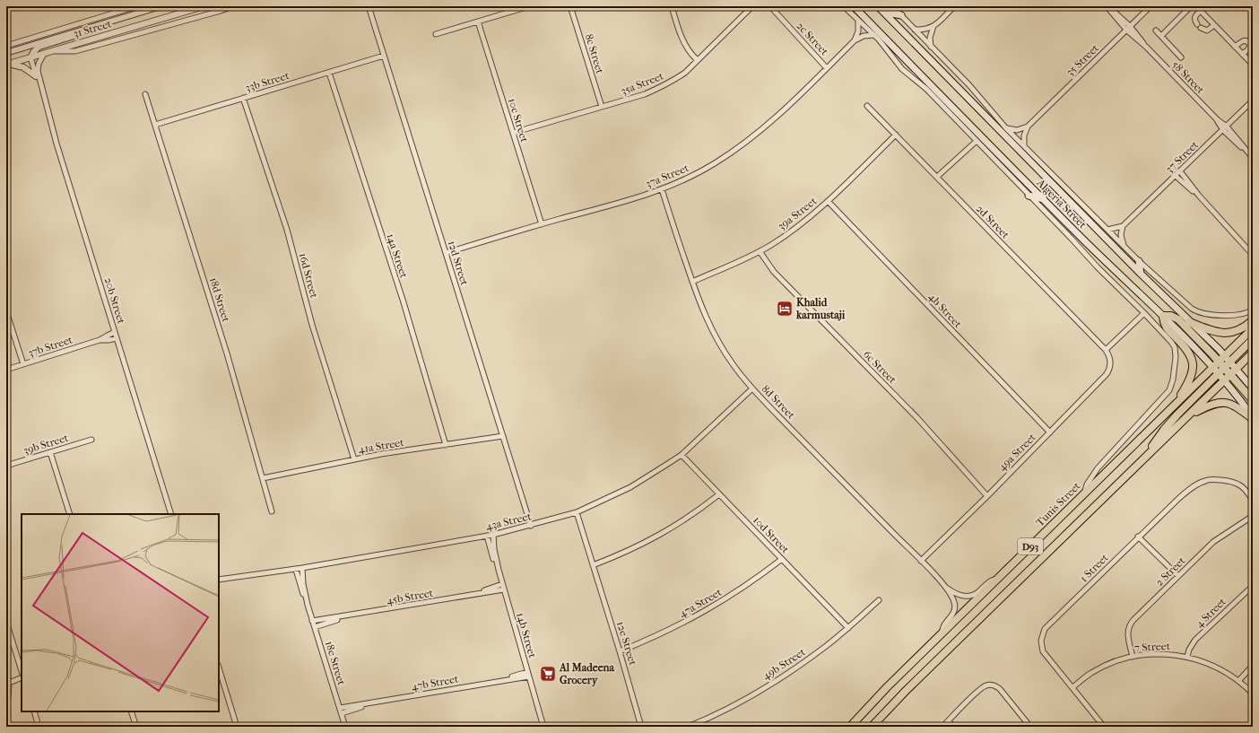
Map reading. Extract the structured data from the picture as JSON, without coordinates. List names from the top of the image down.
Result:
{
  "streets": {
    "main road": ["Algeria Street", "Tunis Street", "D93"],
    "street": [
      "31 Street",
      "2c Street",
      "8c Street",
      "35 Street",
      "58 Street",
      "33b Street",
      "35a Street",
      "10c Street",
      "37 Street",
      "37a Street",
      "39a Street",
      "2d Street",
      "14a Street",
      "12d Street",
      "16d Street",
      "18d Street",
      "20b Street",
      "4b Street",
      "37b Street",
      "6c Street",
      "8d Street",
      "39b Street",
      "41a Street",
      "49a Street",
      "43a Street",
      "10d Street",
      "1 Street",
      "2 Street",
      "45b Street",
      "47a Street",
      "4 Street",
      "14b Street",
      "12e Street",
      "7 Street",
      "18e Street",
      "49b Street",
      "47b Street"
    ]
  },
  "crossings": [
    ["31 Street", "20b Street"],
    ["2c Street", "37a Street"],
    ["8c Street", "35a Street"],
    ["35 Street", "58 Street"],
    ["58 Street", "37 Street"],
    ["33b Street", "14a Street"],
    ["33b Street", "12d Street"],
    ["33b Street", "16d Street"],
    ["33b Street", "18d Street"],
    ["35a Street", "10c Street"],
    ["10c Street", "37a Street"],
    ["37a Street", "12d Street"],
    ["37a Street", "8d Street"],
    ["Algeria Street", "Tunis Street"],
    ["Algeria Street", "D93"],
    ["39a Street", "2d Street"],
    ["39a Street", "4b Street"],
    ["39a Street", "6c Street"],
    ["39a Street", "8d Street"],
    ["2d Street", "49a Street"],
    ["14a Street", "41a Street"],
    ["12d Street", "41a Street"],
    ["12d Street", "43a Street"],
    ["16d Street", "41a Street"],
    ["18d Street", "41a Street"],
    ["20b Street", "37b Street"],
    ["4b Street", "49a Street"],
    ["6c Street", "49a Street"],
    ["8d Street", "49a Street"],
    ["8d Street", "Tunis Street"],
    ["8d Street", "43a Street"],
    ["43a Street", "10d Street"],
    ["43a Street", "14b Street"],
    ["43a Street", "12e Street"],
    ["43a Street", "18e Street"],
    ["10d Street", "47a Street"],
    ["10d Street", "49b Street"],
    ["1 Street", "7 Street"],
    ["2 Street", "7 Street"],
    ["45b Street", "14b Street"],
    ["45b Street", "18e Street"],
    ["47a Street", "12e Street"],
    ["4 Street", "7 Street"],
    ["14b Street", "47b Street"],
    ["18e Street", "47b Street"]
  ],
  "places": {
    "hotel": ["Khalid karmustaji"],
    "supermarket": ["Al Madeena Grocery"]
  }
}
